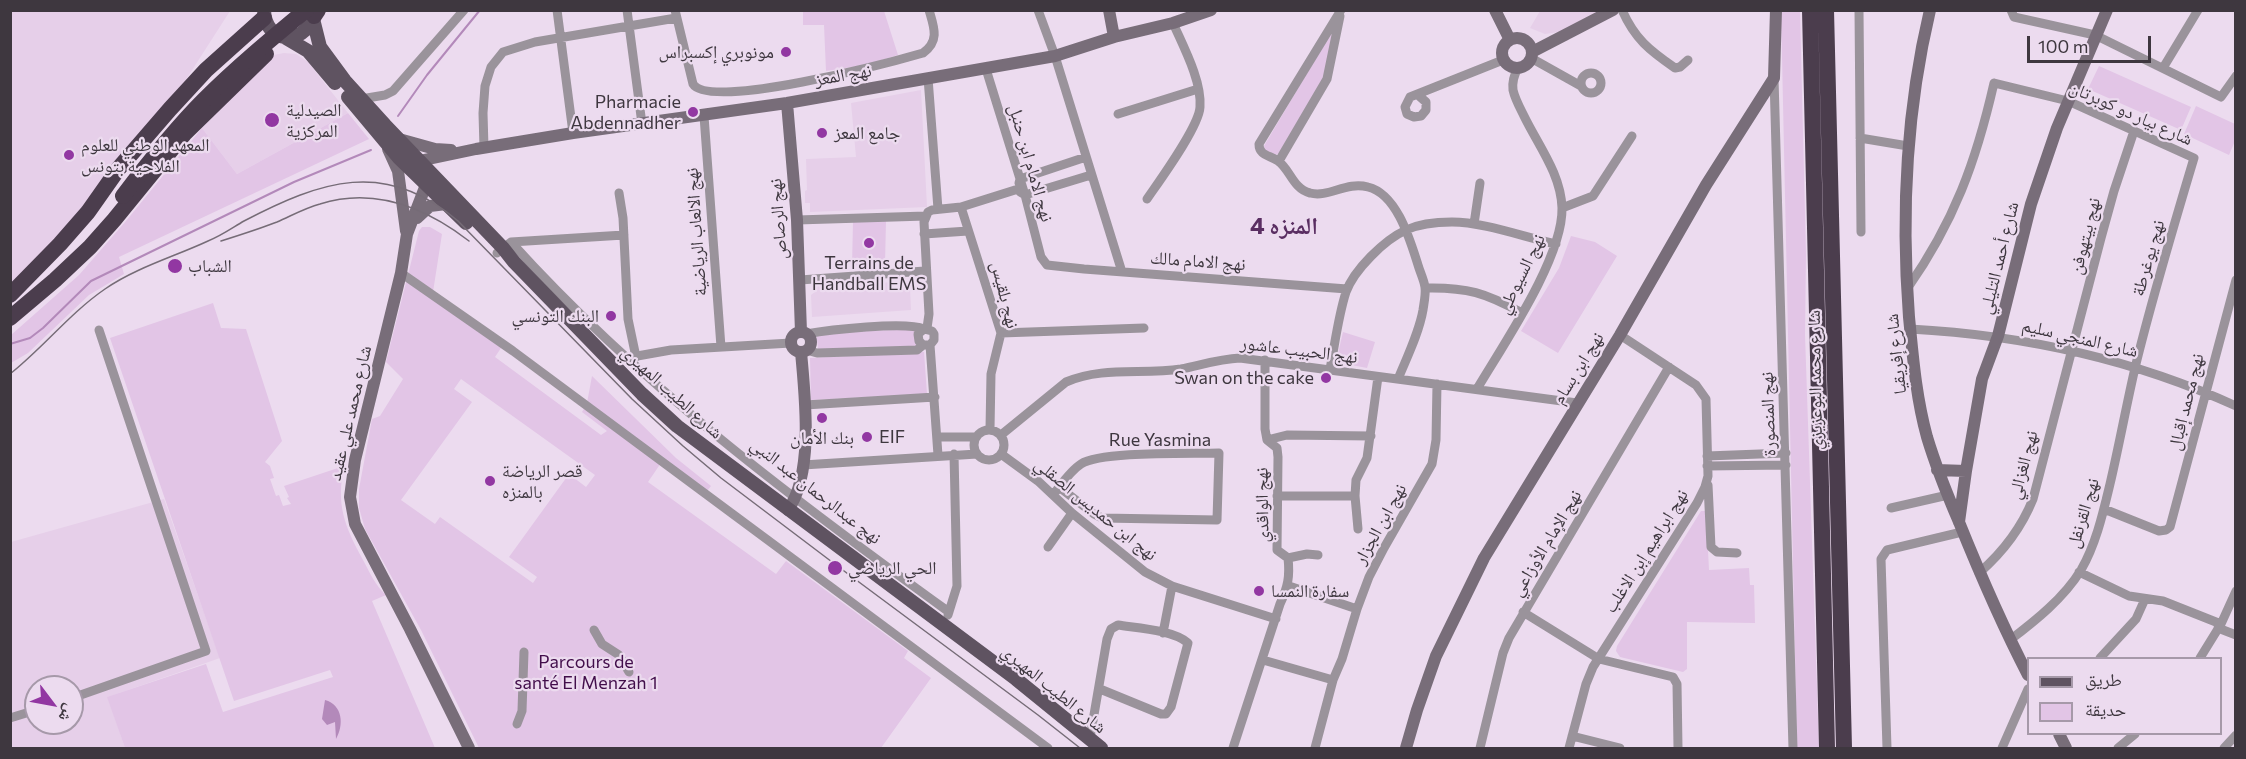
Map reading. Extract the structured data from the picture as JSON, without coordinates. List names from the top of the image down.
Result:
{
  "streets": {
    "highway": ["شارع محمد البوعزيزي"],
    "main road": ["شارع الطيب المهيري"],
    "street": [
      "نهج المعز",
      "شارع بيار دو كوبرتان",
      "نهج الامام ابن حنبل",
      "نهج الرصاص",
      "نهج الالعاب الرياضية",
      "نهج بيتهوفن",
      "شارع أحمد التليلي",
      "نهج يوغرطة",
      "نهج الامام مالك",
      "نهج السيوطي",
      "نهج بلقيس",
      "شارع المنجي سليم",
      "نهج الحبيب عاشور",
      "شارع إفريقيا",
      "نهج ابن بسام",
      "نهج محمد إقبال",
      "شارع محمد علي عقيد",
      "نهج المنصورة",
      "Rue Yasmina",
      "نهج الغزالي",
      "نهج عبدالرحمان عبد النبي",
      "نهج الواقدي",
      "نهج ابن حمديس الصقلي",
      "نهج القرنفل",
      "نهج ابن الجزار",
      "نهج الإمام الأوزاعي",
      "نهج ابراهيم إبن الاغلب"
    ]
  },
  "crossings": [
    ["نهج المعز", "نهج الامام ابن حنبل"],
    ["نهج المعز", "نهج الرصاص"],
    ["نهج المعز", "نهج الالعاب الرياضية"],
    ["نهج المعز", "شارع الطيب المهيري"],
    ["شارع بيار دو كوبرتان", "نهج بيتهوفن"],
    ["شارع بيار دو كوبرتان", "شارع أحمد التليلي"],
    ["شارع بيار دو كوبرتان", "نهج يوغرطة"],
    ["شارع بيار دو كوبرتان", "شارع إفريقيا"],
    ["نهج الامام ابن حنبل", "نهج الامام مالك"],
    ["نهج الرصاص", "شارع الطيب المهيري"],
    ["نهج الرصاص", "نهج عبدالرحمان عبد النبي"],
    ["نهج بيتهوفن", "شارع المنجي سليم"],
    ["نهج بيتهوفن", "نهج الغزالي"],
    ["شارع أحمد التليلي", "شارع المنجي سليم"],
    ["شارع أحمد التليلي", "شارع إفريقيا"],
    ["نهج يوغرطة", "شارع المنجي سليم"],
    ["نهج يوغرطة", "نهج القرنفل"],
    ["نهج السيوطي", "نهج الحبيب عاشور"],
    ["نهج بلقيس", "نهج الحبيب عاشور"],
    ["نهج بلقيس", "نهج ابن حمديس الصقلي"],
    ["شارع المنجي سليم", "شارع إفريقيا"],
    ["شارع المنجي سليم", "نهج محمد إقبال"],
    ["شارع المنجي سليم", "نهج الغزالي"],
    ["شارع المنجي سليم", "نهج القرنفل"],
    ["نهج الحبيب عاشور", "نهج ابن بسام"],
    ["نهج الحبيب عاشور", "نهج الواقدي"],
    ["نهج الحبيب عاشور", "نهج ابن حمديس الصقلي"],
    ["نهج الحبيب عاشور", "نهج ابن الجزار"],
    ["شارع إفريقيا", "نهج الغزالي"],
    ["شارع إفريقيا", "نهج القرنفل"],
    ["نهج ابن بسام", "نهج المنصورة"],
    ["نهج ابن بسام", "نهج ابراهيم إبن الاغلب"],
    ["شارع الطيب المهيري", "شارع محمد علي عقيد"],
    ["شارع الطيب المهيري", "نهج عبدالرحمان عبد النبي"],
    ["نهج محمد إقبال", "نهج القرنفل"],
    ["Rue Yasmina", "نهج ابن حمديس الصقلي"],
    ["نهج الواقدي", "نهج ابن حمديس الصقلي"],
    ["نهج الإمام الأوزاعي", "نهج ابراهيم إبن الاغلب"]
  ],
  "districts": ["المنزه 4"],
  "parks": ["Parcours de santé El Menzah 1"],
  "places": [
    "مونوبري إكسبراس",
    "Pharmacie Abdennadher",
    "الصيدلية المركزية",
    "جامع المعز",
    "المعهد الوطني للعلوم الفلاحية بتونس",
    "Terrains de Handball EMS",
    "الشباب",
    "البنك التونسي",
    "Swan on the cake",
    "بنك الأمان",
    "EIF",
    "قصر الرياضة بالمنزه",
    "الحي الرياضي",
    "سفارة النمسا"
  ],
  "legend": ["طريق", "حديقة"],
  "scale_bar": "100 m",
  "north": "bottom right"
}
